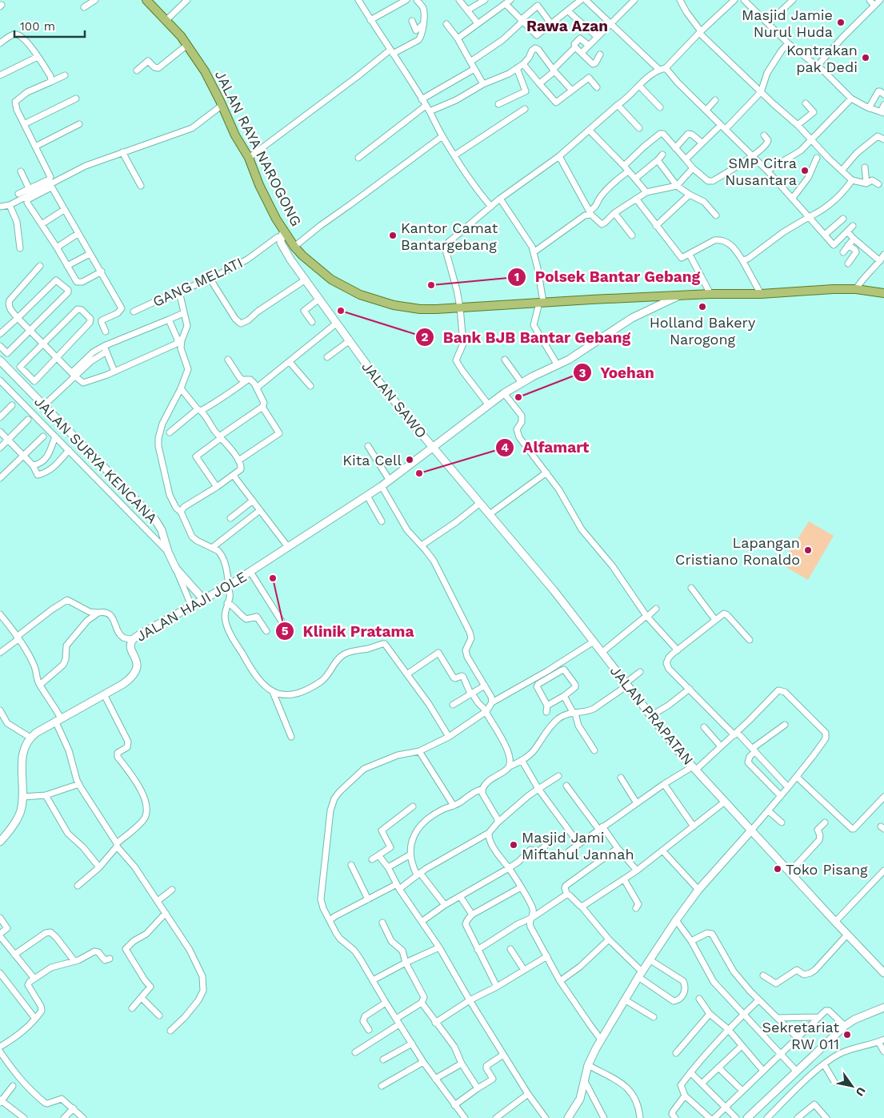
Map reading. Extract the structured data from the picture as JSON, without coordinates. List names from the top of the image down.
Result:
{
  "streets": {
    "main road": [
      "JALAN RAYA NAROGONG",
      "JALAN SAWO",
      "JALAN SURYA KENCANA",
      "JALAN HAJI JOLE",
      "JALAN PRAPATAN"
    ],
    "street": ["GANG MELATI"]
  },
  "crossings": [
    ["JALAN RAYA NAROGONG", "GANG MELATI"],
    ["JALAN RAYA NAROGONG", "JALAN SAWO"],
    ["GANG MELATI", "JALAN SAWO"],
    ["JALAN SAWO", "JALAN HAJI JOLE"],
    ["JALAN SAWO", "JALAN PRAPATAN"],
    ["JALAN SURYA KENCANA", "JALAN HAJI JOLE"],
    ["JALAN HAJI JOLE", "JALAN PRAPATAN"]
  ],
  "districts": ["Rawa Azan"],
  "places": [
    "Masjid Jamie Nurul Huda",
    "Kontrakan pak Dedi",
    "SMP Citra Nusantara",
    "Kantor Camat Bantargebang",
    "Polsek Bantar Gebang",
    "Holland Bakery Narogong",
    "Bank BJB Bantar Gebang",
    "Yoehan",
    "Kita Cell",
    "Alfamart",
    "Lapangan Cristiano Ronaldo",
    "Klinik Pratama",
    "Masjid Jami Miftahul Jannah",
    "Toko Pisang",
    "Sekretariat RW 011"
  ],
  "scale_bar": "100 m",
  "north": "bottom right"
}
